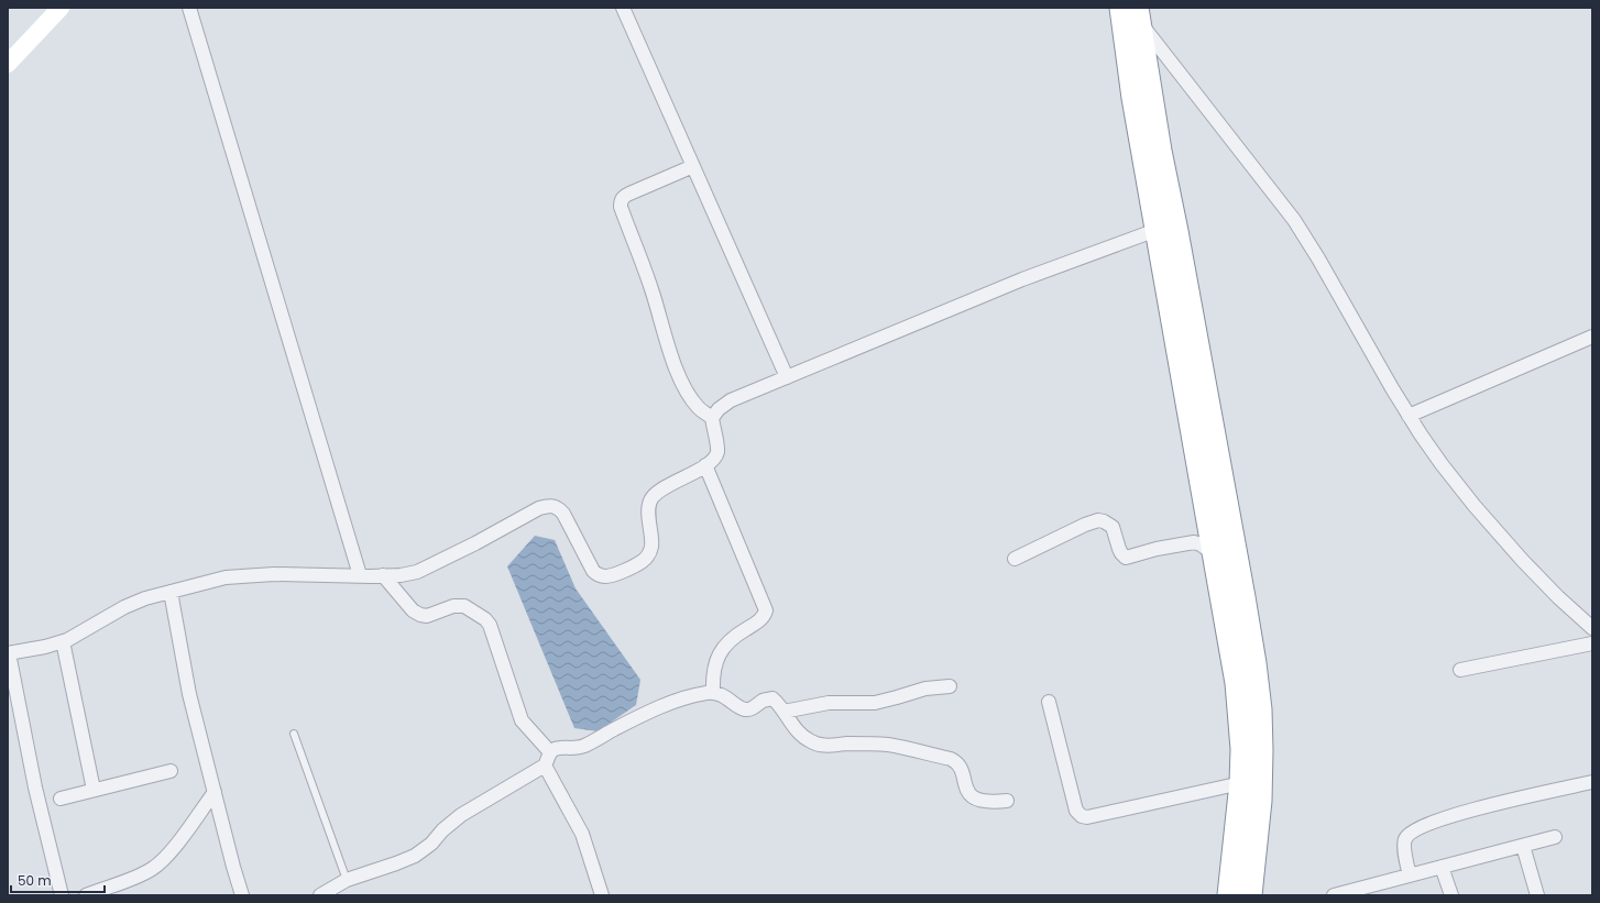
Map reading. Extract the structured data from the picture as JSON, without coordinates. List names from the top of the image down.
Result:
{
  "scale_bar": "50 m"
}
